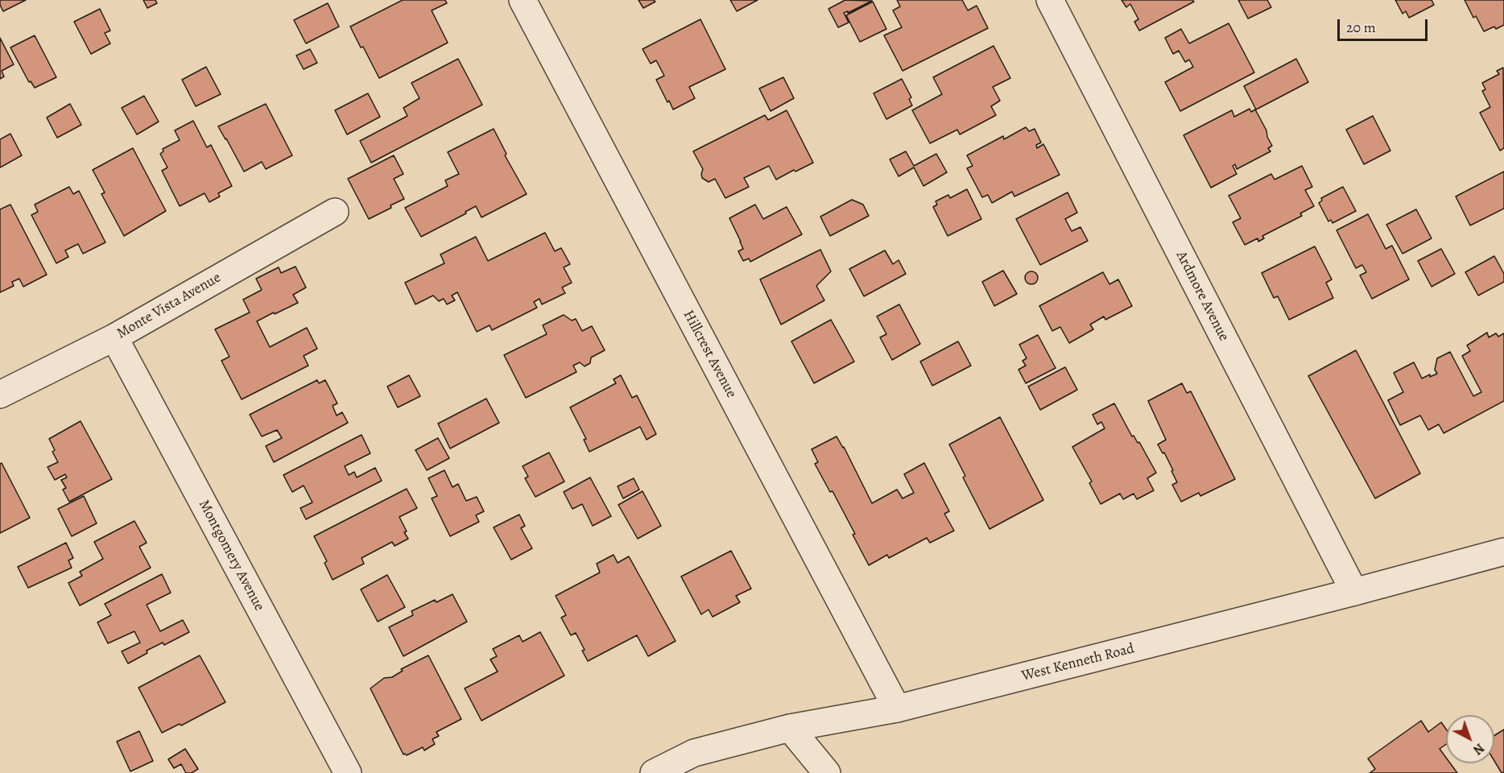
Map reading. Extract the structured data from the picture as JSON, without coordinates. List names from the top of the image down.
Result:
{
  "streets": {
    "street": [
      "Ardmore Avenue",
      "Monte Vista Avenue",
      "Hillcrest Avenue",
      "Montgomery Avenue",
      "West Kenneth Road"
    ]
  },
  "crossings": [
    ["Ardmore Avenue", "West Kenneth Road"],
    ["Monte Vista Avenue", "Montgomery Avenue"],
    ["Hillcrest Avenue", "West Kenneth Road"]
  ],
  "scale_bar": "20 m",
  "north": "bottom right"
}
